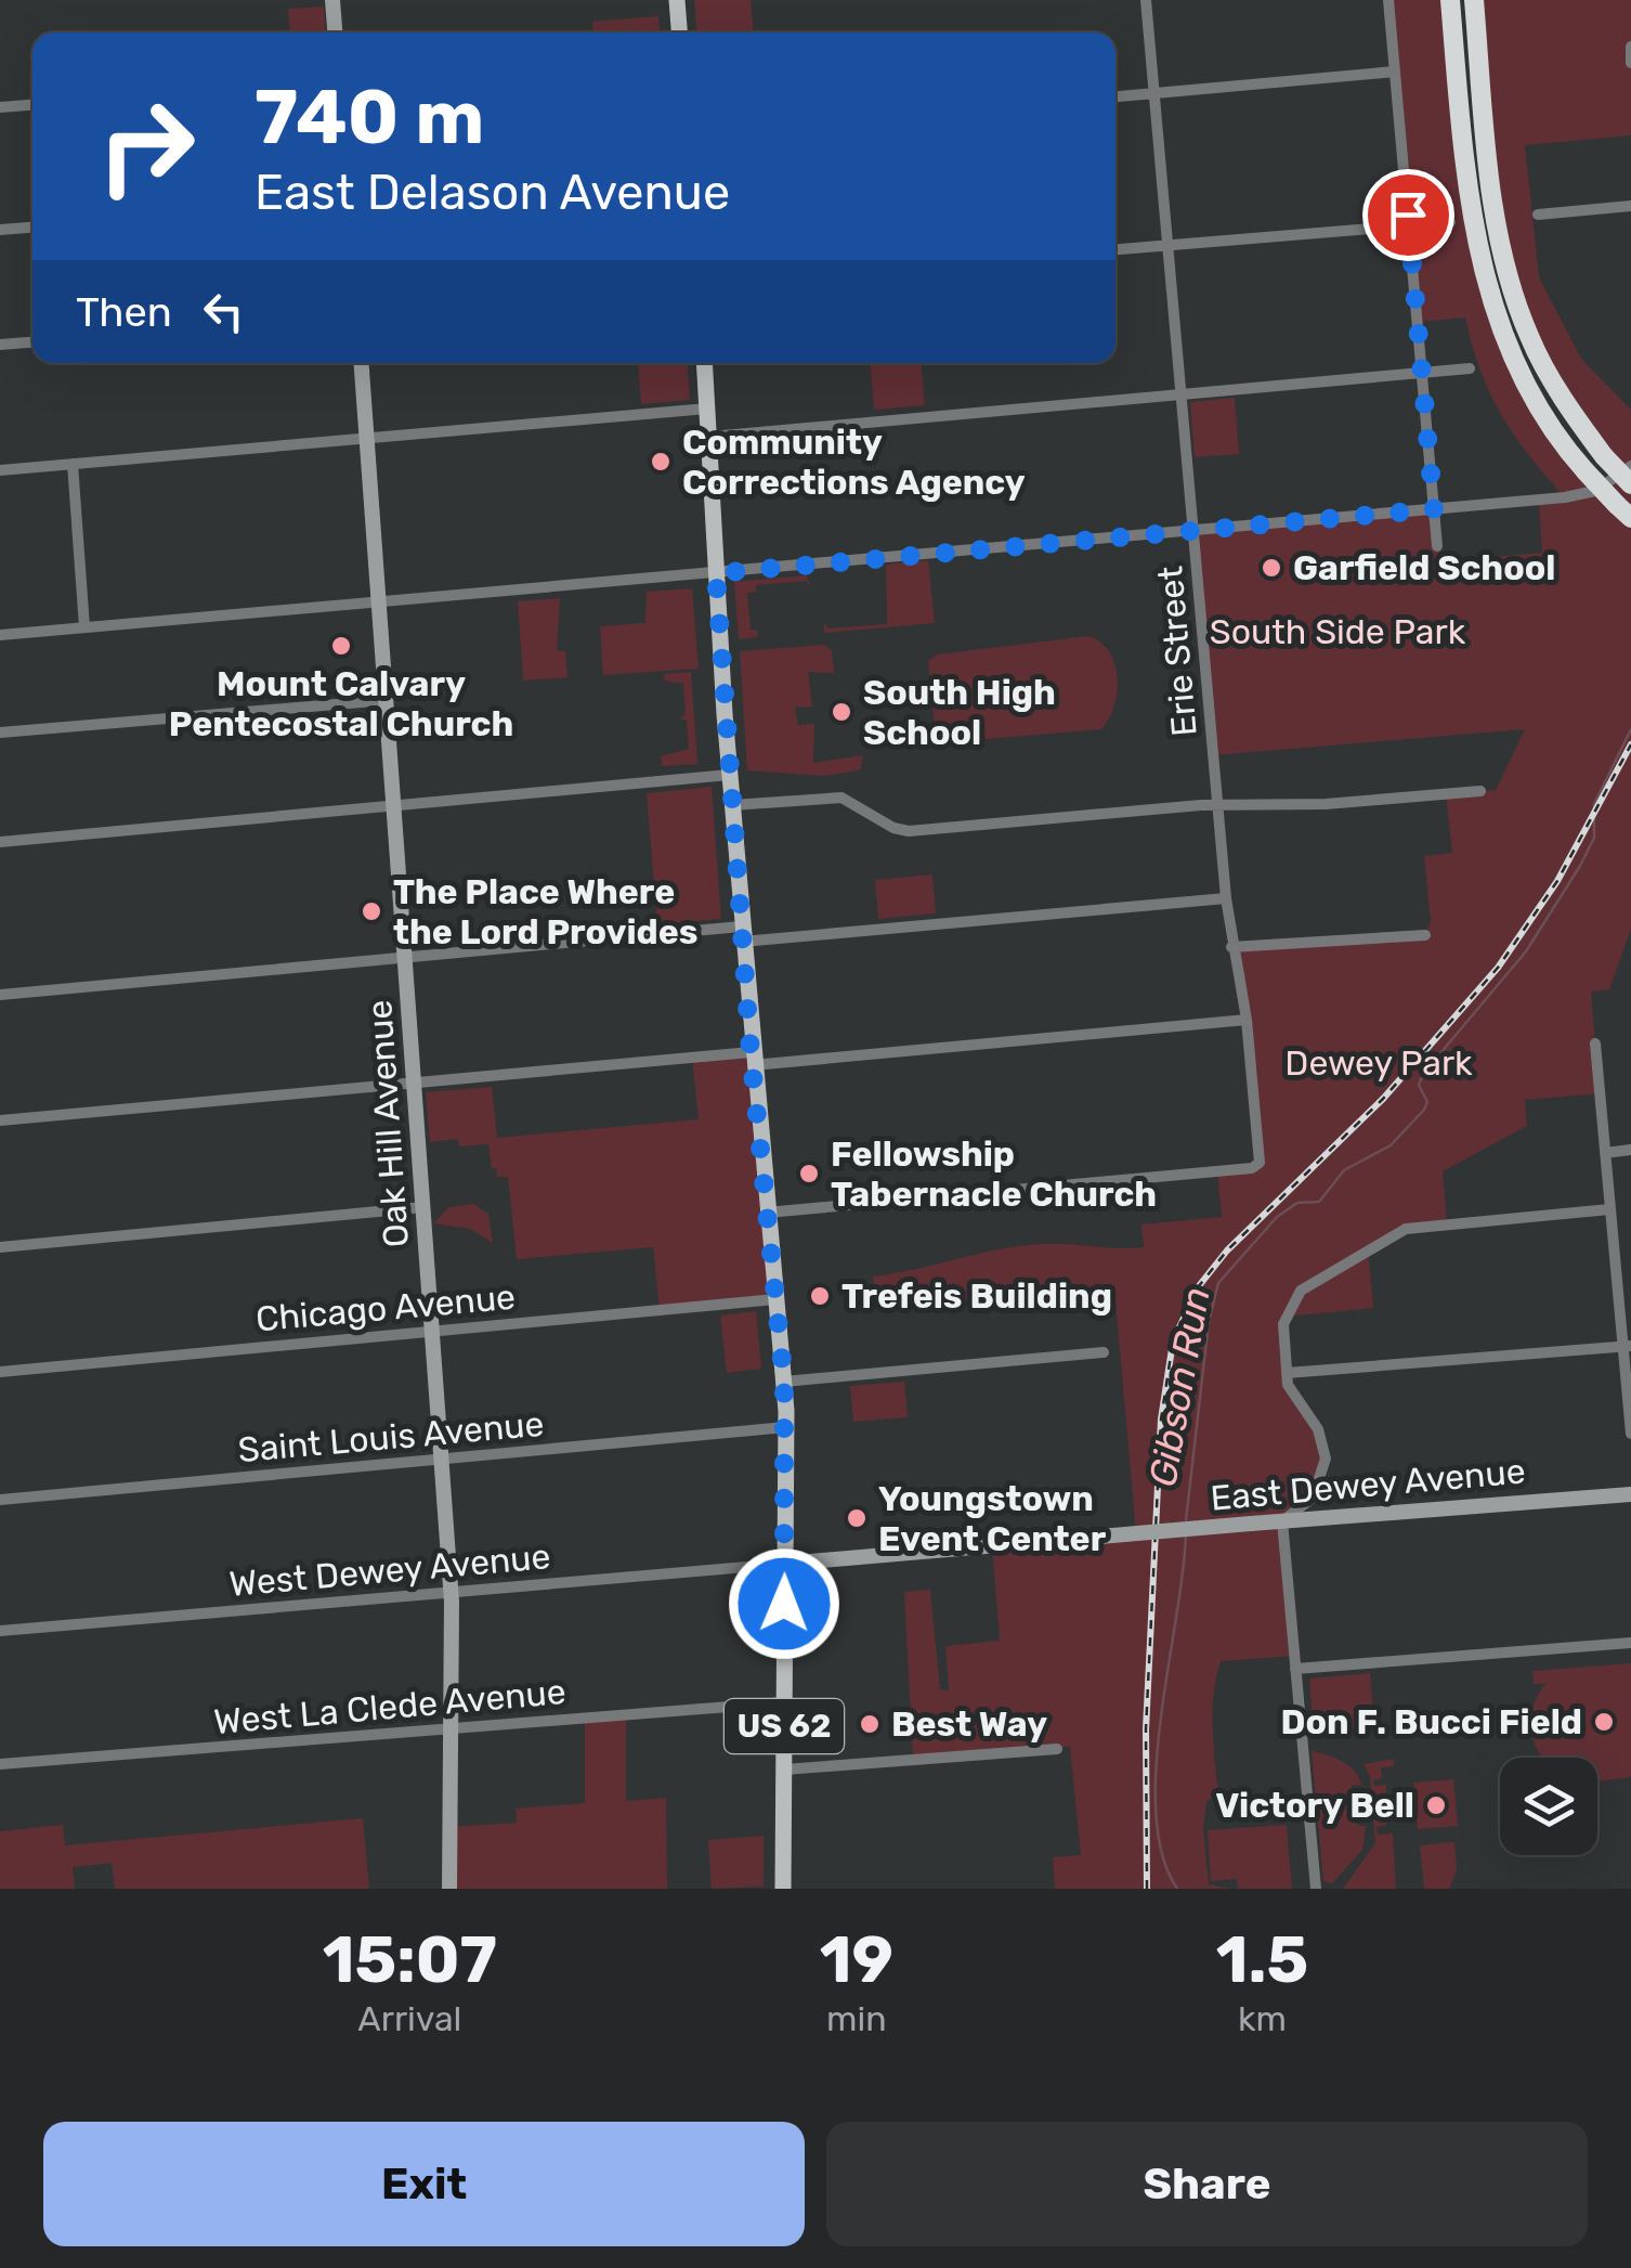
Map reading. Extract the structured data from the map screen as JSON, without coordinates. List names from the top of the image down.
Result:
{
  "streets": {
    "main road": ["US 62"],
    "street": [
      "Erie Street",
      "Oak Hill Avenue",
      "Chicago Avenue",
      "Saint Louis Avenue",
      "East Dewey Avenue",
      "West Dewey Avenue",
      "West La Clede Avenue"
    ]
  },
  "crossings": [
    ["Erie Street", "US 62"],
    ["Oak Hill Avenue", "Chicago Avenue"],
    ["Oak Hill Avenue", "Saint Louis Avenue"],
    ["Oak Hill Avenue", "West Dewey Avenue"],
    ["Oak Hill Avenue", "West La Clede Avenue"],
    ["Chicago Avenue", "US 62"],
    ["Saint Louis Avenue", "US 62"],
    ["East Dewey Avenue", "West Dewey Avenue"],
    ["East Dewey Avenue", "US 62"],
    ["West Dewey Avenue", "US 62"],
    ["West La Clede Avenue", "US 62"]
  ],
  "water": ["Gibson Run"],
  "parks": ["South Side Park", "Dewey Park"],
  "places": [
    "Community Corrections Agency",
    "Garfield School",
    "Mount Calvary Pentecostal Church",
    "South High School",
    "The Place Where the Lord Provides",
    "Fellowship Tabernacle Church",
    "Trefeis Building",
    "Youngstown Event Center",
    "Don F. Bucci Field",
    "Best Way",
    "Victory Bell"
  ],
  "page": {
    "turn": ["740 m", "East Delason Avenue"],
    "then": "Then",
    "eta": [
      "15:07",
      "Arrival",
      "19",
      "min",
      "1.5",
      "km"
    ],
    "buttons": ["Exit", "Share"]
  }
}
